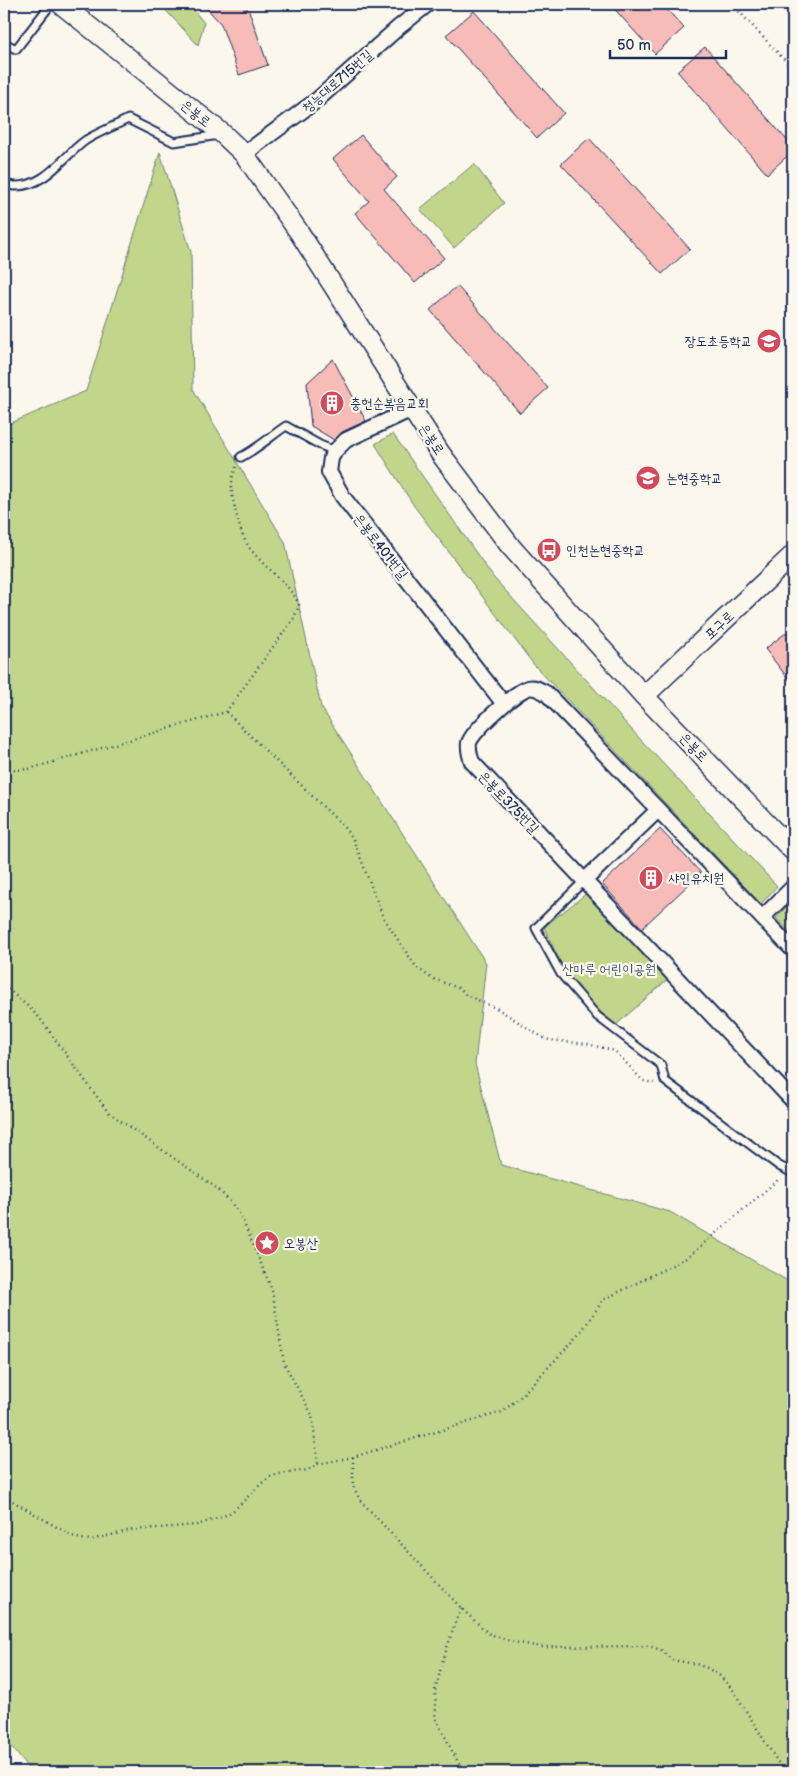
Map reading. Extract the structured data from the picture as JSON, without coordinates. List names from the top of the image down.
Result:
{
  "streets": {
    "main road": ["은봉로", "포구로"],
    "street": ["청능대로715번길", "은봉로401번길", "은봉로375번길"]
  },
  "crossings": [
    ["청능대로715번길", "은봉로"],
    ["은봉로", "포구로"],
    ["은봉로401번길", "은봉로375번길"]
  ],
  "parks": ["산마루 어린이공원"],
  "places": {
    "school or university": ["장도초등학교", "논현중학교"],
    "building": ["충헌순복음교회", "샤인유치원"],
    "bus stop": ["인천논현중학교"],
    "place": ["오봉산"]
  },
  "scale_bar": "50 m"
}
